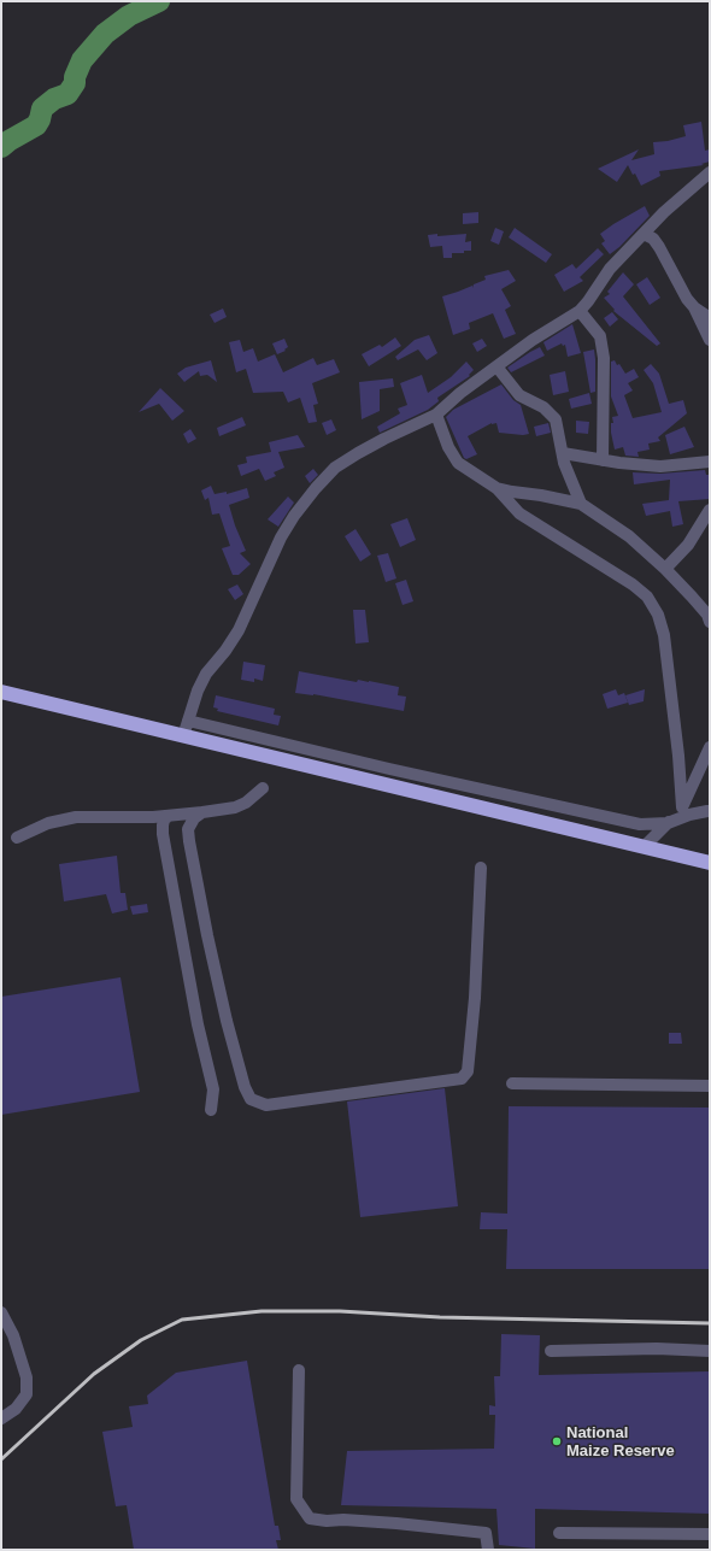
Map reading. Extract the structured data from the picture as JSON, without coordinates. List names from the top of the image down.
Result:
{
  "places": ["National Maize Reserve"]
}
